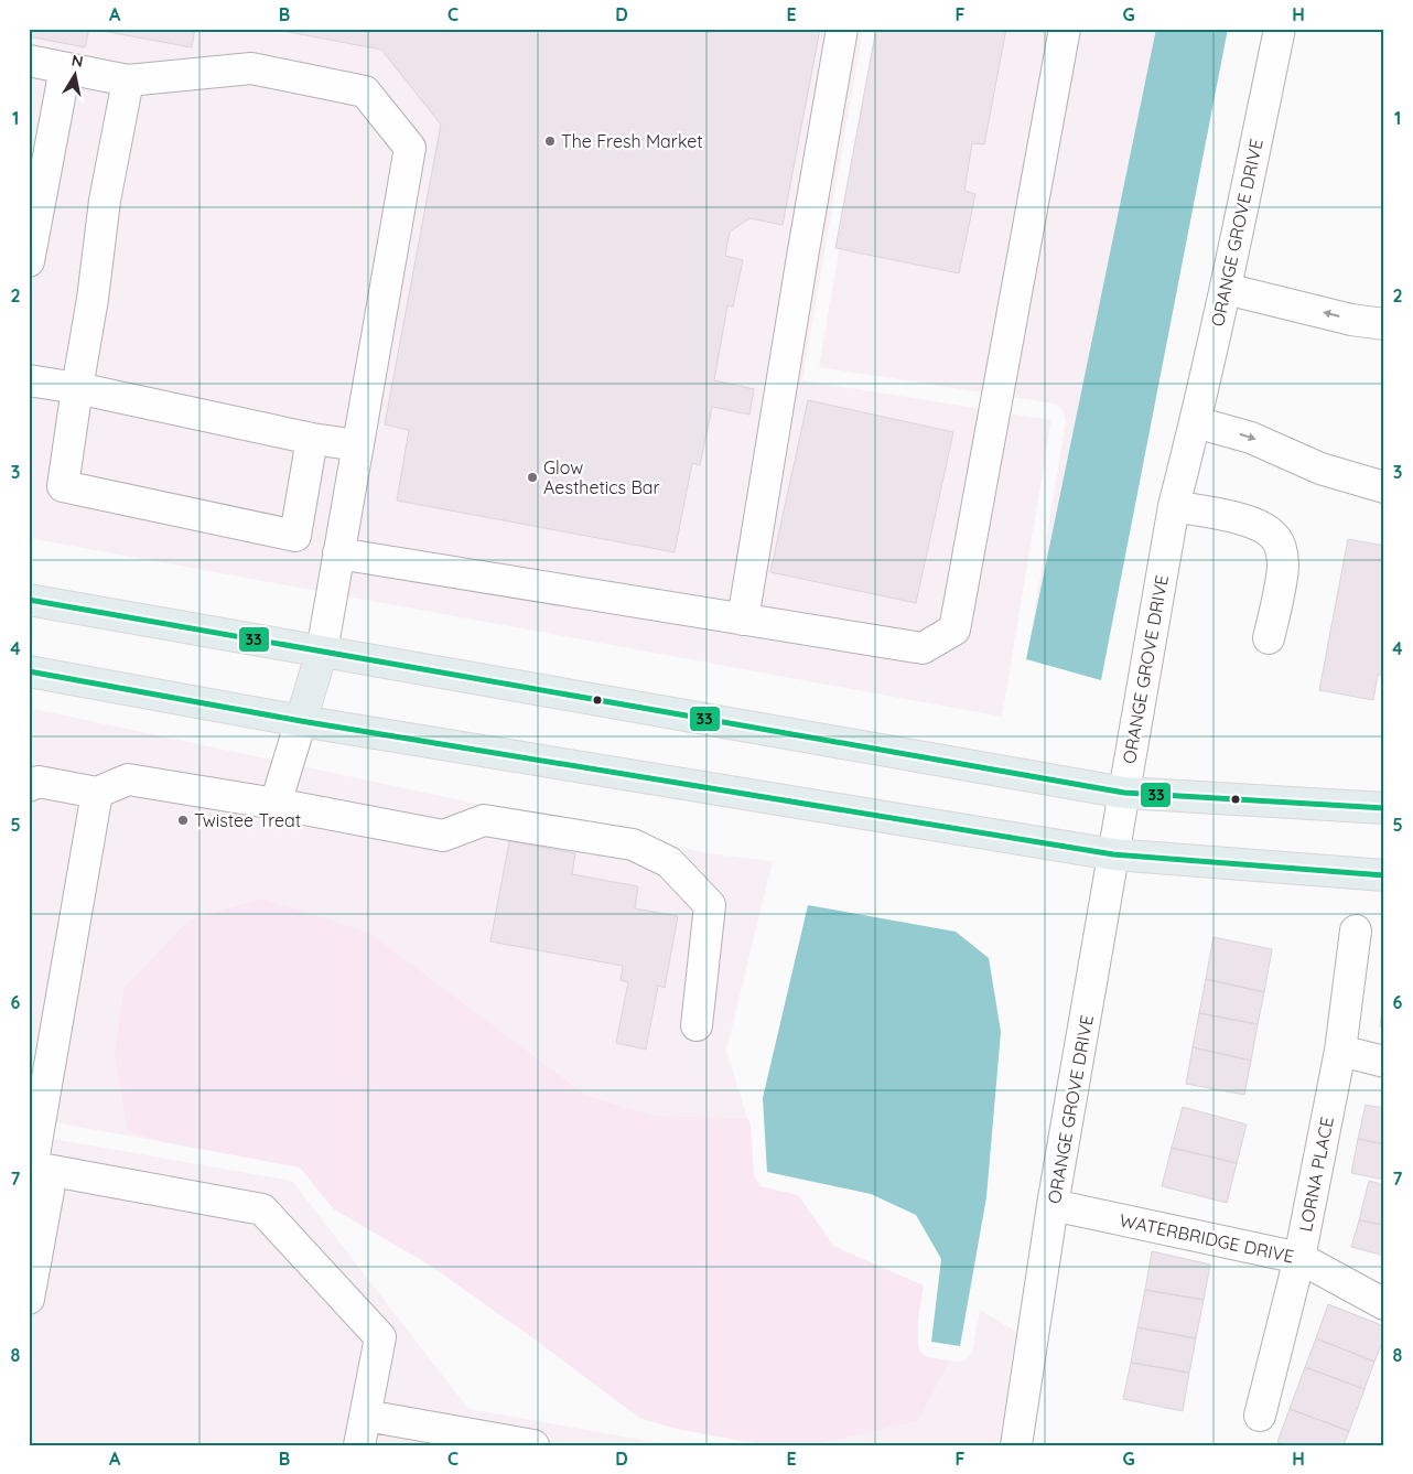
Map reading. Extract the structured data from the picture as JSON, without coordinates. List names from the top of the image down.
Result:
{
  "streets": {
    "street": ["ORANGE GROVE DRIVE", "LORNA PLACE", "WATERBRIDGE DRIVE"]
  },
  "crossings": [
    ["ORANGE GROVE DRIVE", "WATERBRIDGE DRIVE"],
    ["LORNA PLACE", "WATERBRIDGE DRIVE"]
  ],
  "places": ["The Fresh Market", "Glow Aesthetics Bar", "Twistee Treat"],
  "lines": ["transit line 33"],
  "north": "top",
  "grid": {
    "columns": [
      "A",
      "B",
      "C",
      "D",
      "E",
      "F",
      "G",
      "H"
    ],
    "rows": [
      "1",
      "2",
      "3",
      "4",
      "5",
      "6",
      "7",
      "8"
    ]
  }
}
